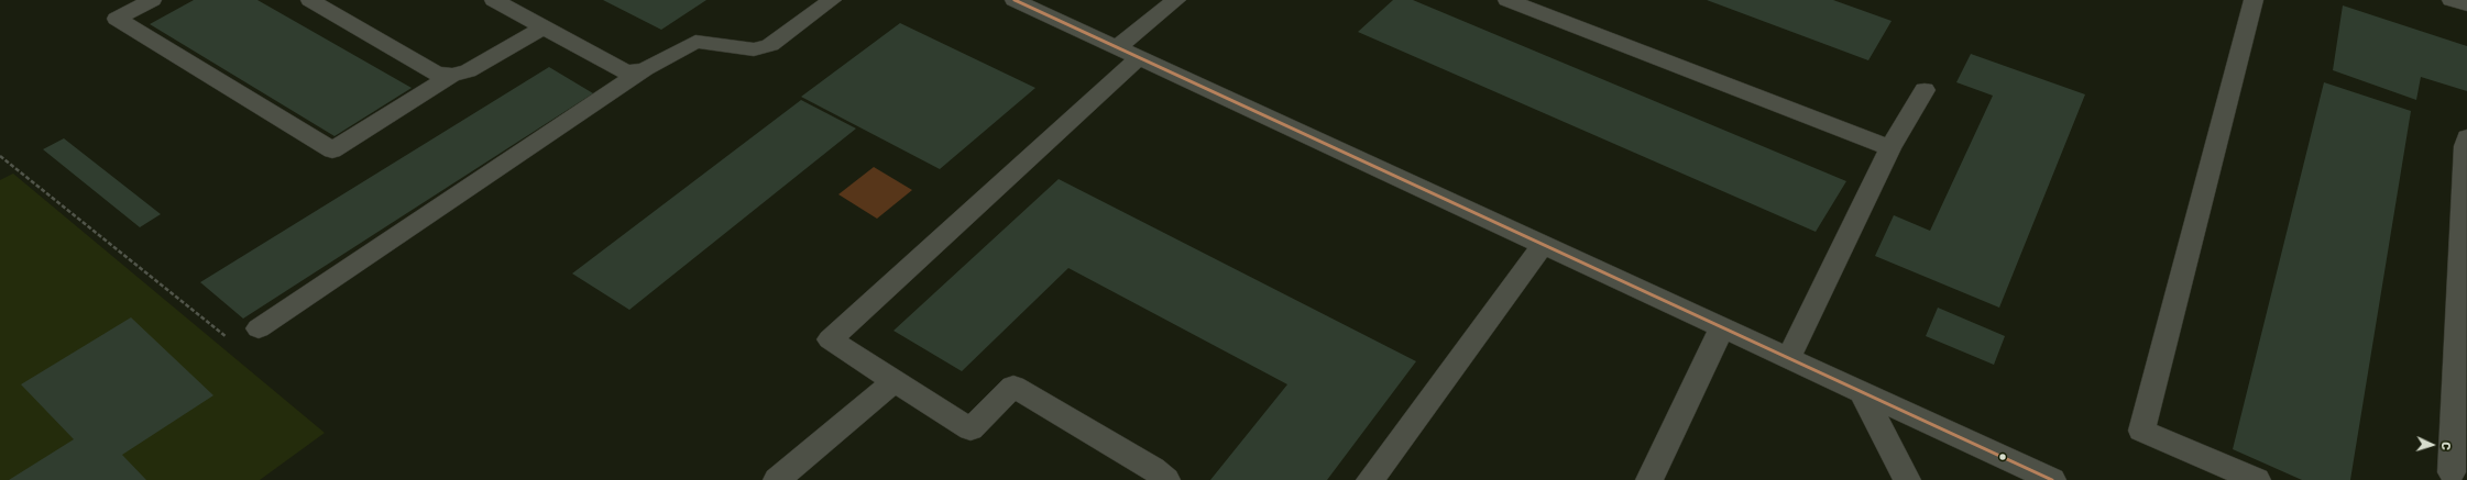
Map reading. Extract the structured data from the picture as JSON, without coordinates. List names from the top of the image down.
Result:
{
  "north": "right"
}
